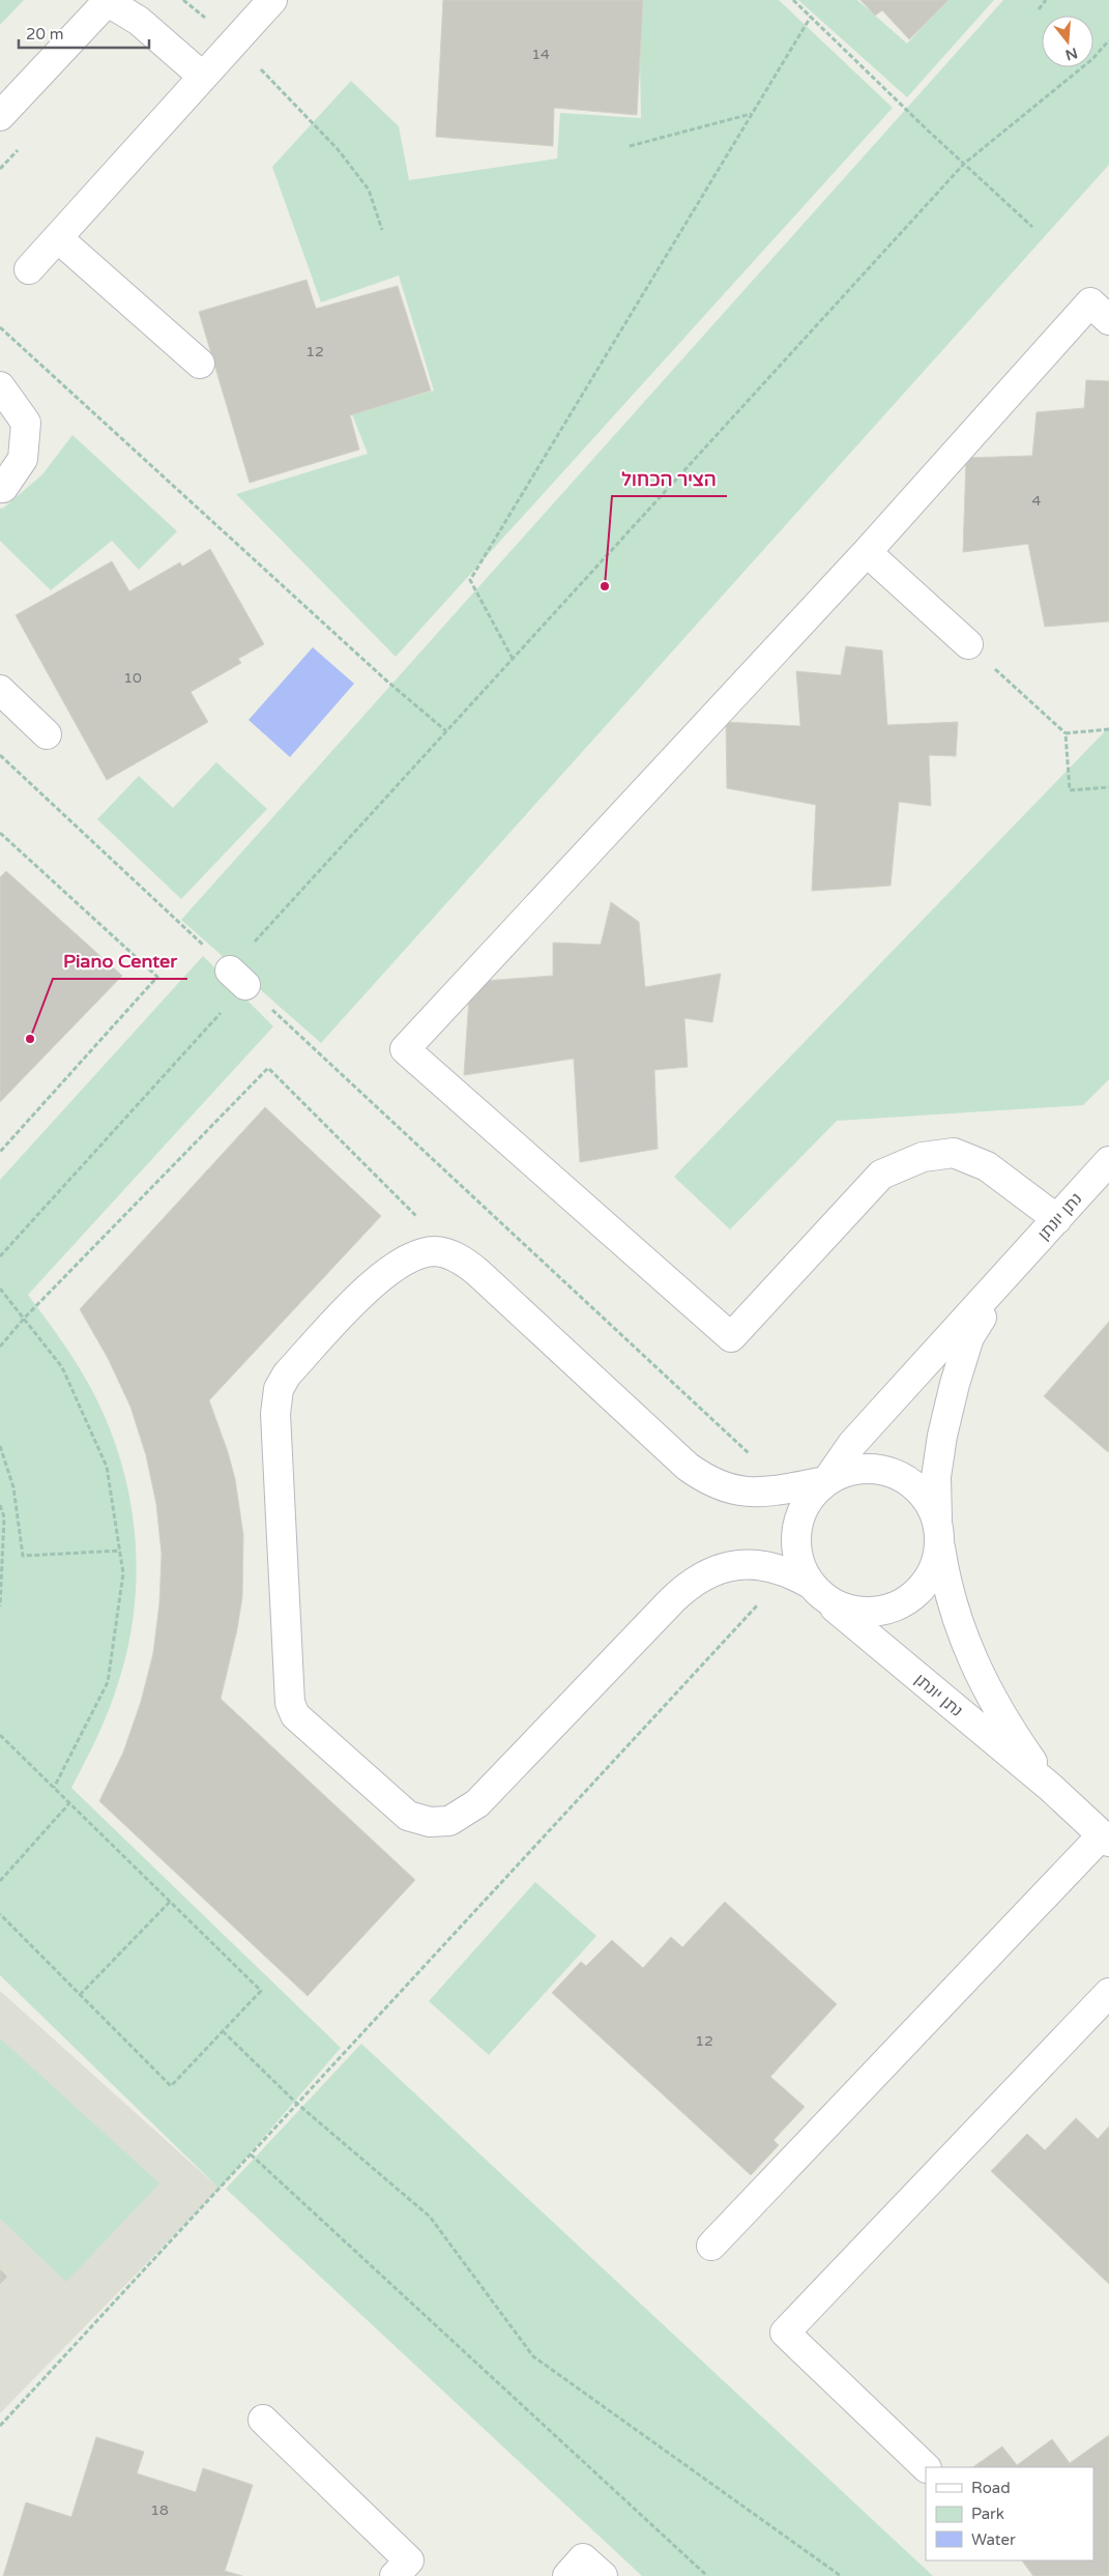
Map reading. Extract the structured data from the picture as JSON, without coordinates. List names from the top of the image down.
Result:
{
  "streets": {
    "street": ["נתן יונתן"]
  },
  "places": ["הציר הכחול", "Piano Center"],
  "house_numbers": [
    "14",
    "12",
    "4",
    "10",
    "12",
    "18"
  ],
  "legend": ["Road", "Park", "Water"],
  "scale_bar": "20 m",
  "north": "bottom"
}
